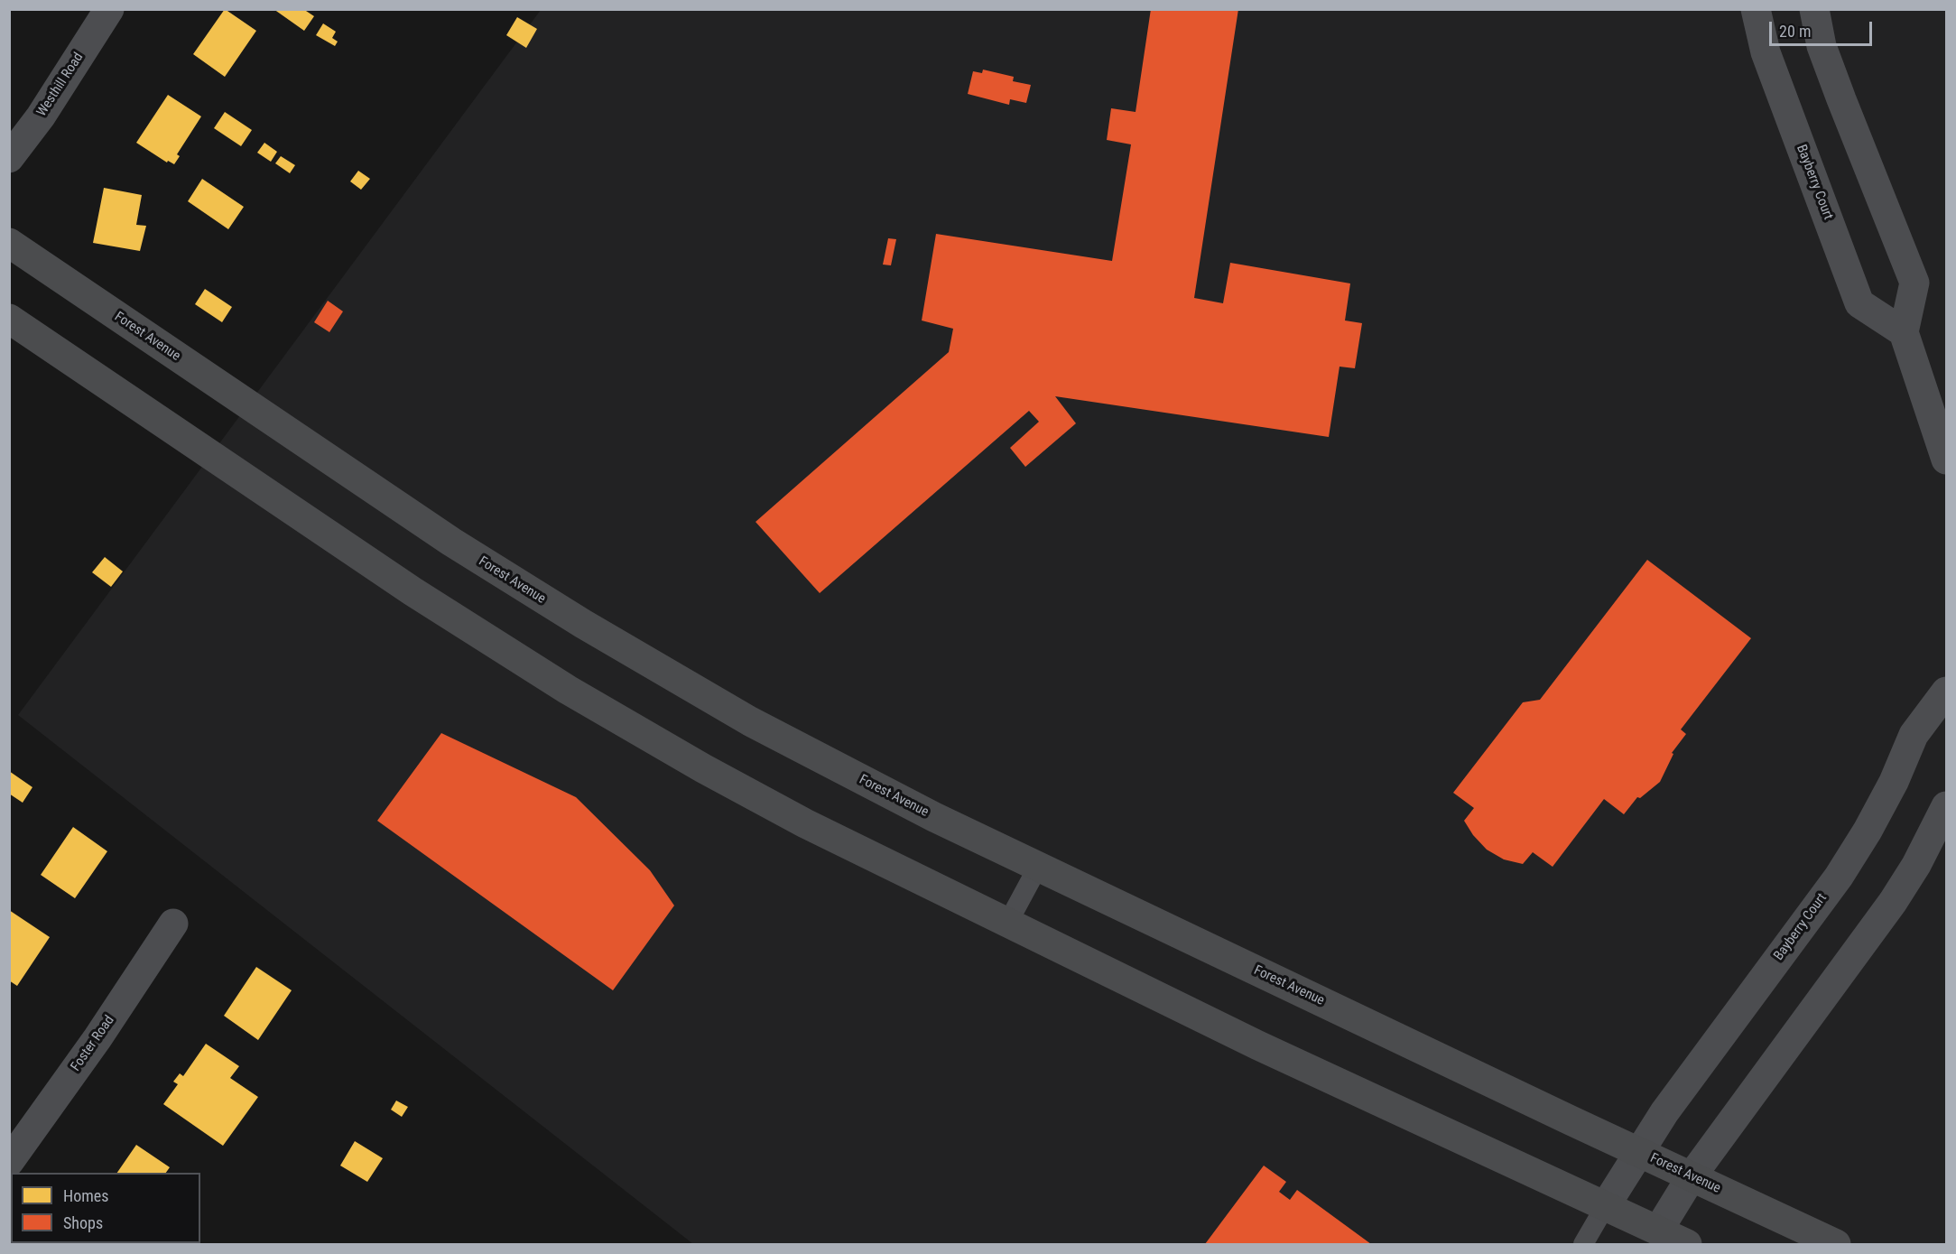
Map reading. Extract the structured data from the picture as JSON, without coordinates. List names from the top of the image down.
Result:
{
  "streets": {
    "main road": ["Forest Avenue"],
    "street": ["Westhill Road", "Bayberry Court", "Foster Road"]
  },
  "crossings": [
    ["Bayberry Court", "Forest Avenue"]
  ],
  "legend": ["Homes", "Shops"],
  "scale_bar": "20 m"
}
